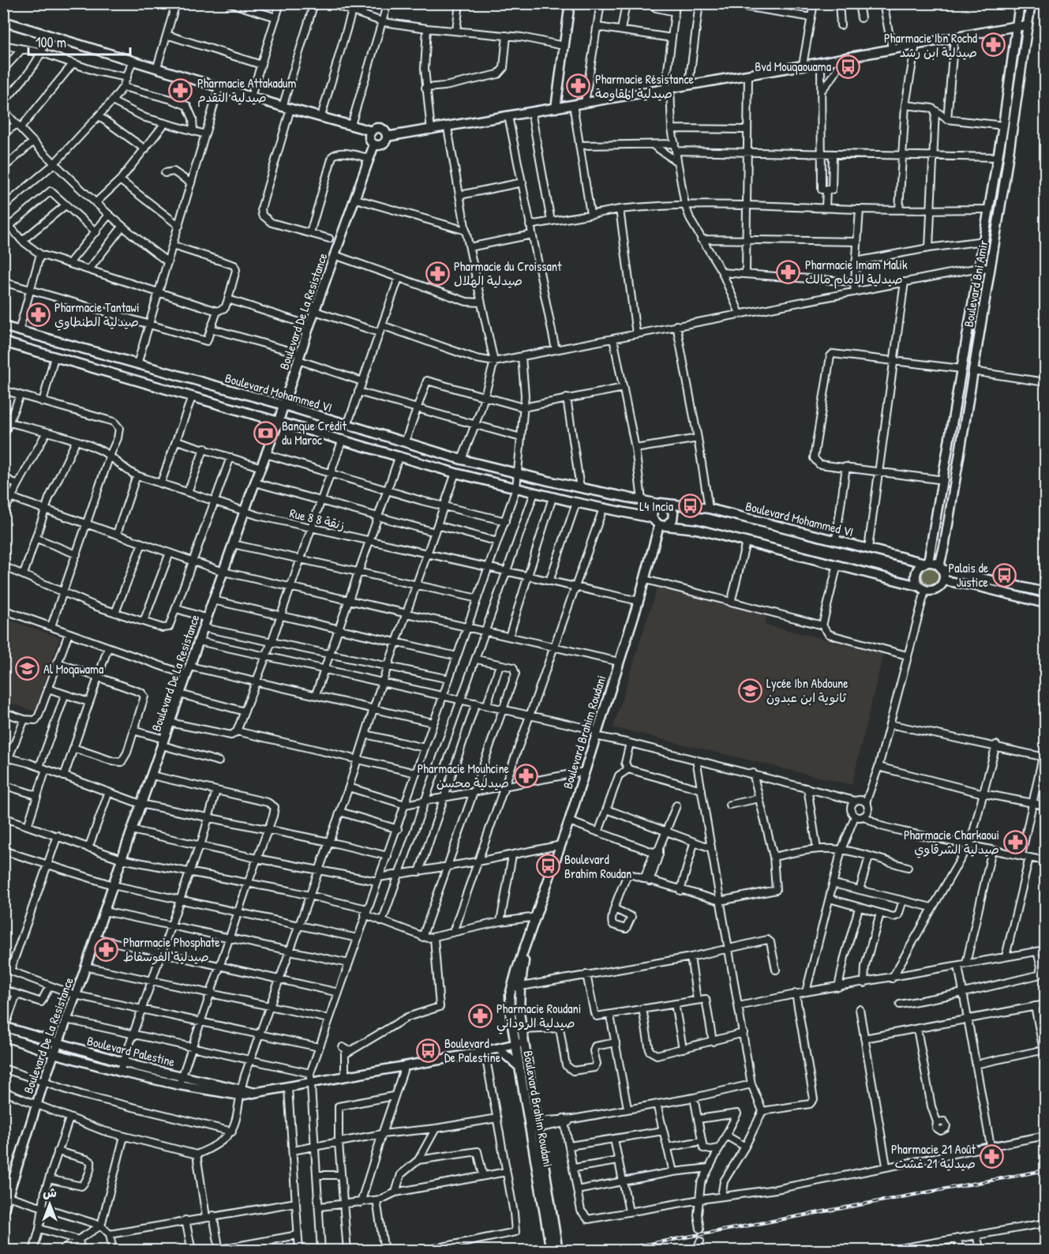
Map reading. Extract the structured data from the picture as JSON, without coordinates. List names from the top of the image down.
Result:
{
  "streets": {
    "main road": [
      "Boulevard Bni Amir",
      "Boulevard De La Resistance",
      "Boulevard Mohammed VI",
      "Boulevard Brahim Roudani",
      "Boulevard Palestine"
    ],
    "street": ["Rue 8 8 زنقة"]
  },
  "crossings": [
    ["Boulevard Bni Amir", "Boulevard Mohammed VI"],
    ["Boulevard De La Resistance", "Boulevard Mohammed VI"],
    ["Boulevard De La Resistance", "Rue 8 8 زنقة"],
    ["Boulevard De La Resistance", "Boulevard Palestine"],
    ["Boulevard Mohammed VI", "Boulevard Brahim Roudani"],
    ["Rue 8 8 زنقة", "Boulevard Brahim Roudani"],
    ["Boulevard Brahim Roudani", "Boulevard Palestine"]
  ],
  "places": {
    "pharmacy": [
      "Pharmacie Ibn Rochd صيدلية ابن رشد",
      "Pharmacie Résistance صيدلية المقاومة",
      "Pharmacie Attakadum صيدلية التقدم",
      "Pharmacie Imam Malik صيدلية الامام مالك",
      "Pharmacie du Croissant صيدلية الهلال",
      "Pharmacie Tantawi صيدلية الطنطاوي",
      "Pharmacie Mouhcine صيدلية محسن",
      "Pharmacie Charkaoui صيدلية الشرقاوي",
      "Pharmacie Phosphate صيدلية الفوسفاط",
      "Pharmacie Roudani صيدلية الروداني",
      "Pharmacie 21 Août صيدلية 21 غشت"
    ],
    "bus stop": [
      "Bvd Mouqaouama",
      "L4 Incia",
      "Palais de Justice",
      "Boulevard Brahim Roudan",
      "Boulevard De Palestine"
    ],
    "bank": ["Banque Crédit du Maroc"],
    "school or university": ["Al Moqawama", "Lycée Ibn Abdoune ثانوية ابن عبدون"]
  },
  "scale_bar": "100 m",
  "north": "top"
}
